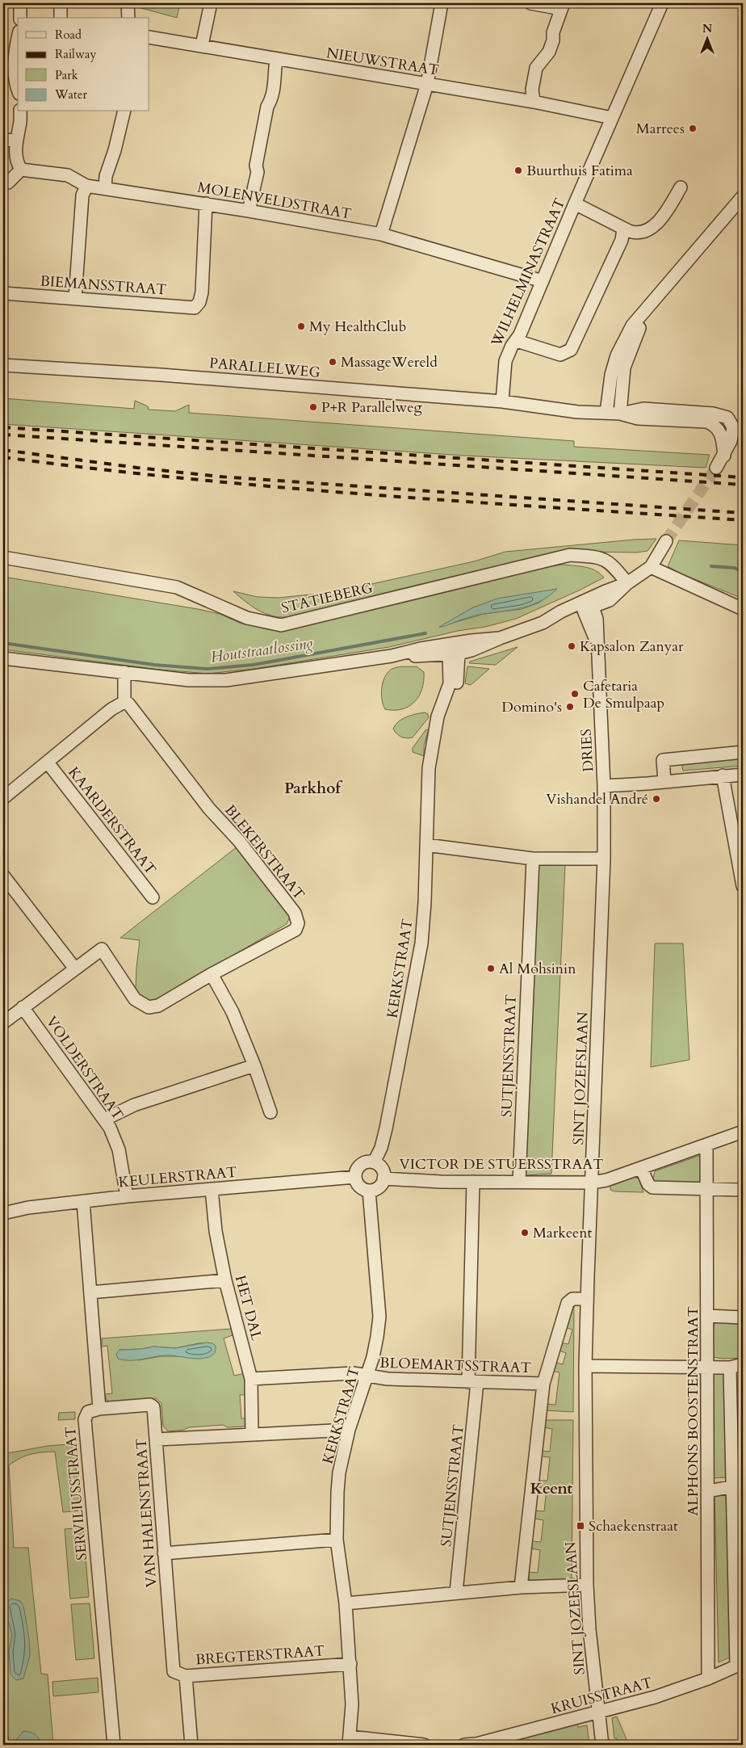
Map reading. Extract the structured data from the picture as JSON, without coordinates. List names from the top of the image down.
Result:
{
  "streets": {
    "street": [
      "NIEUWSTRAAT",
      "MOLENVELDSTRAAT",
      "WILHELMINASTRAAT",
      "BIEMANSSTRAAT",
      "PARALLELWEG",
      "STATIEBERG",
      "DRIES",
      "KAARDERSTRAAT",
      "BLEKERSTRAAT",
      "KERKSTRAAT",
      "SUTJENSSTRAAT",
      "VOLDERSTRAAT",
      "SINT JOZEFSLAAN",
      "VICTOR DE STUERSSTRAAT",
      "KEULERSTRAAT",
      "HET DAL",
      "BLOEMARTSSTRAAT",
      "ALPHONS BOOSTENSTRAAT",
      "SERVILIUSSTRAAT",
      "VAN HALENSTRAAT",
      "BREGTERSTRAAT",
      "KRUISSTRAAT"
    ]
  },
  "crossings": [
    ["NIEUWSTRAAT", "WILHELMINASTRAAT"],
    ["MOLENVELDSTRAAT", "WILHELMINASTRAAT"],
    ["MOLENVELDSTRAAT", "BIEMANSSTRAAT"],
    ["WILHELMINASTRAAT", "PARALLELWEG"],
    ["DRIES", "SINT JOZEFSLAAN"],
    ["KERKSTRAAT", "VICTOR DE STUERSSTRAAT"],
    ["KERKSTRAAT", "KEULERSTRAAT"],
    ["KERKSTRAAT", "BLOEMARTSSTRAAT"],
    ["KERKSTRAAT", "BREGTERSTRAAT"],
    ["SUTJENSSTRAAT", "VICTOR DE STUERSSTRAAT"],
    ["SUTJENSSTRAAT", "BLOEMARTSSTRAAT"],
    ["VOLDERSTRAAT", "KEULERSTRAAT"],
    ["SINT JOZEFSLAAN", "VICTOR DE STUERSSTRAAT"],
    ["SINT JOZEFSLAAN", "KRUISSTRAAT"],
    ["VICTOR DE STUERSSTRAAT", "KEULERSTRAAT"],
    ["VICTOR DE STUERSSTRAAT", "ALPHONS BOOSTENSTRAAT"],
    ["KEULERSTRAAT", "HET DAL"],
    ["HET DAL", "BLOEMARTSSTRAAT"],
    ["ALPHONS BOOSTENSTRAAT", "KRUISSTRAAT"],
    ["SERVILIUSSTRAAT", "VAN HALENSTRAAT"],
    ["VAN HALENSTRAAT", "BREGTERSTRAAT"]
  ],
  "districts": ["Parkhof", "Keent"],
  "water": ["Houtstraatlossing"],
  "places": {
    "other": [
      "Marrees",
      "Buurthuis Fatima",
      "My HealthClub",
      "MassageWereld",
      "P+R Parallelweg",
      "Kapsalon Zanyar",
      "Cafetaria De Smulpaap",
      "Domino's",
      "Vishandel André",
      "Al Mohsinin",
      "Markeent"
    ],
    "transit": ["Schaekenstraat"]
  },
  "legend": [
    "Road",
    "Railway",
    "Park",
    "Water"
  ],
  "north": "top"
}
